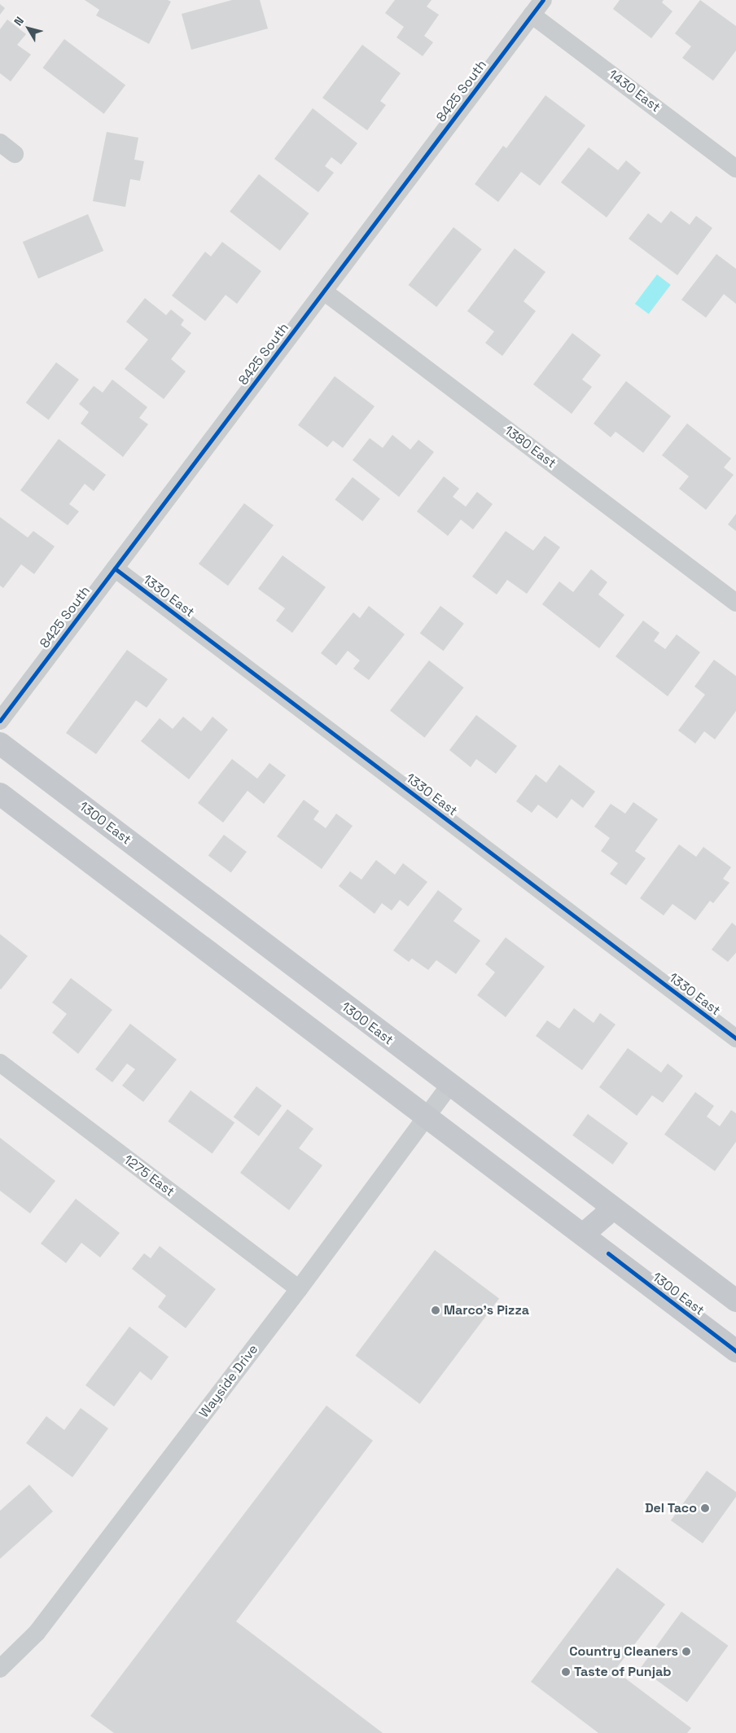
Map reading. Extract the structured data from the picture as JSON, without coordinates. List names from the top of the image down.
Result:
{
  "streets": {
    "main road": ["1300 East"],
    "street": [
      "8425 South",
      "1430 East",
      "1380 East",
      "1330 East",
      "1275 East",
      "Wayside Drive"
    ]
  },
  "crossings": [
    ["8425 South", "1430 East"],
    ["8425 South", "1380 East"],
    ["8425 South", "1330 East"],
    ["1300 East", "Wayside Drive"],
    ["1275 East", "Wayside Drive"]
  ],
  "places": [
    "Marco's Pizza",
    "Del Taco",
    "Country Cleaners",
    "Taste of Punjab"
  ],
  "north": "top left"
}
